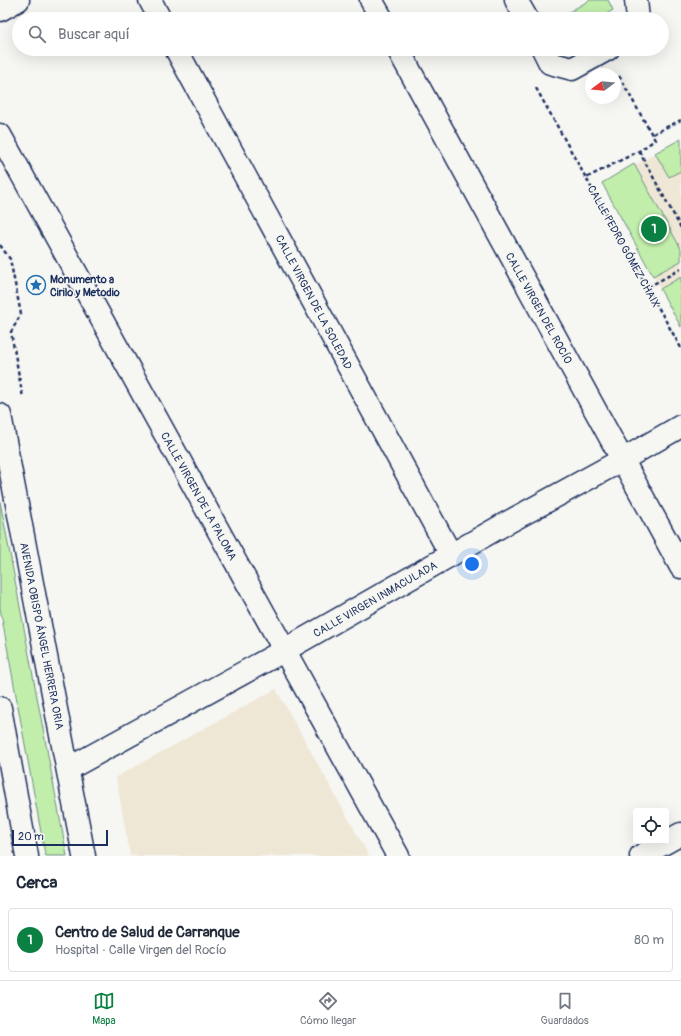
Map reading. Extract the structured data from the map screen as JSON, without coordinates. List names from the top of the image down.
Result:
{
  "streets": {
    "street": [
      "CALLE VIRGEN DE LA SOLEDAD",
      "CALLE VIRGEN DEL ROCÍO",
      "CALLE VIRGEN DE LA PALOMA",
      "CALLE VIRGEN INMACULADA",
      "AVENIDA OBISPO ÁNGEL HERRERA ORIA"
    ],
    "path": ["CALLE PEDRO GÓMEZ CHAIX"]
  },
  "crossings": [
    ["CALLE VIRGEN DE LA SOLEDAD", "CALLE VIRGEN INMACULADA"],
    ["CALLE VIRGEN DEL ROCÍO", "CALLE VIRGEN INMACULADA"],
    ["CALLE VIRGEN DE LA PALOMA", "CALLE VIRGEN INMACULADA"],
    ["CALLE VIRGEN INMACULADA", "AVENIDA OBISPO ÁNGEL HERRERA ORIA"]
  ],
  "places": {
    "place": ["Monumento a Cirilo y Metodio"]
  },
  "scale_bar": "20 m",
  "north": "left",
  "page": {
    "search": "Buscar aquí",
    "pins": "1",
    "scale": "20 m",
    "heading": "Cerca",
    "list": [
      {
        "mark": "1",
        "name": "Centro de Salud de Carranque",
        "note": "Hospital · Calle Virgen del Rocío",
        "value": "80 m"
      }
    ],
    "nav": ["Mapa", "Cómo llegar", "Guardados"]
  }
}
